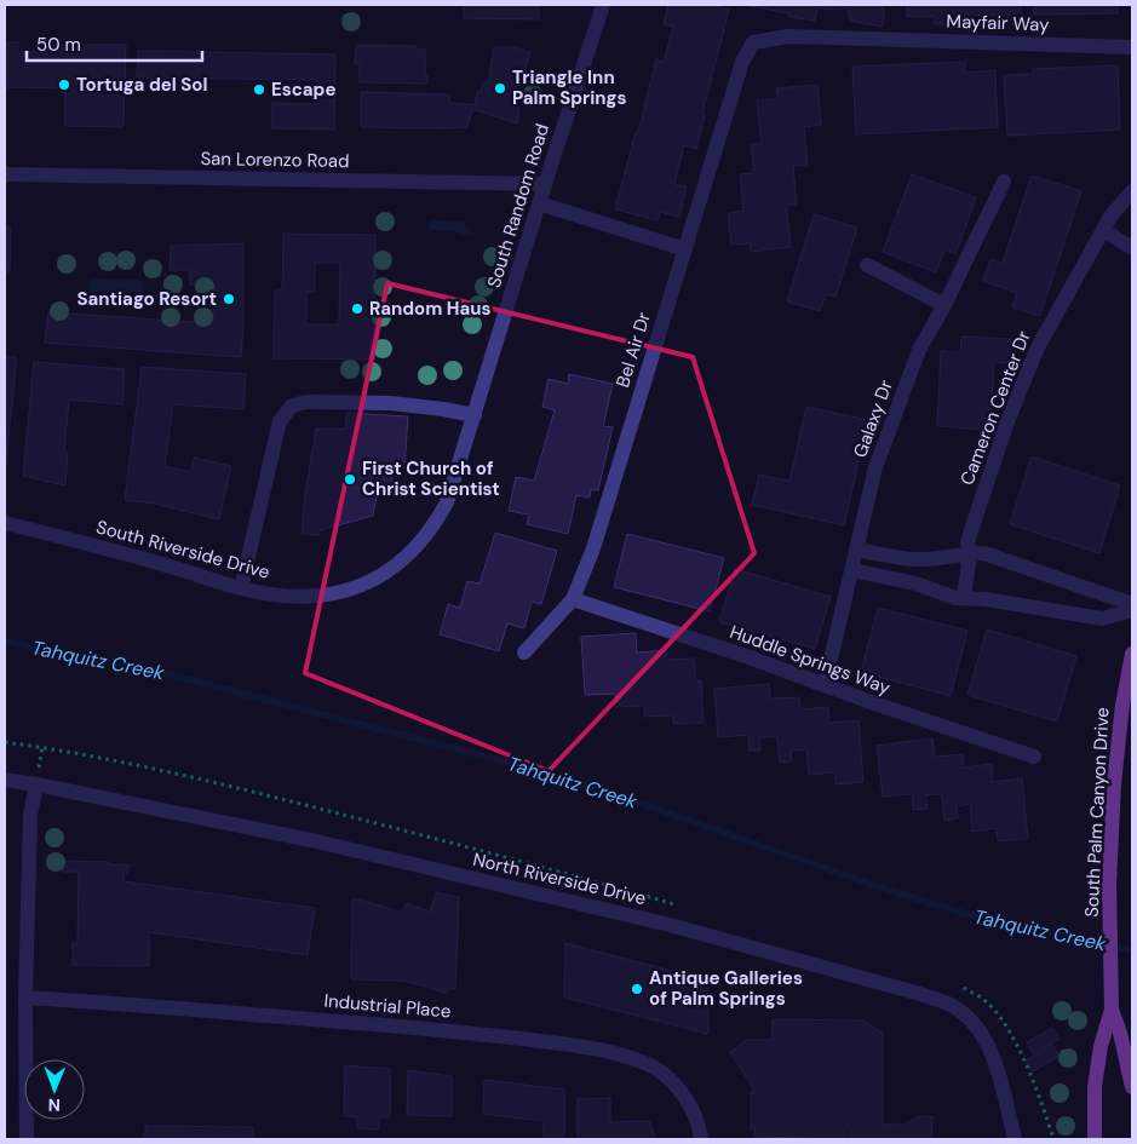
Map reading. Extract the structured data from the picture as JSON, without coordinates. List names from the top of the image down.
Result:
{
  "streets": {
    "main road": ["South Palm Canyon Drive"],
    "street": [
      "Mayfair Way",
      "San Lorenzo Road",
      "South Random Road",
      "Bel Air Dr",
      "Cameron Center Dr",
      "Galaxy Dr",
      "South Riverside Drive",
      "Huddle Springs Way",
      "North Riverside Drive",
      "Industrial Place"
    ]
  },
  "crossings": [
    ["Mayfair Way", "Bel Air Dr"],
    ["San Lorenzo Road", "South Random Road"],
    ["South Random Road", "South Riverside Drive"],
    ["Bel Air Dr", "Huddle Springs Way"],
    ["Galaxy Dr", "Huddle Springs Way"]
  ],
  "water": ["Tahquitz Creek"],
  "places": [
    "Tortuga del Sol",
    "Triangle Inn Palm Springs",
    "Escape",
    "Santiago Resort",
    "Random Haus",
    "First Church of Christ Scientist",
    "Antique Galleries of Palm Springs"
  ],
  "scale_bar": "50 m",
  "north": "bottom"
}
